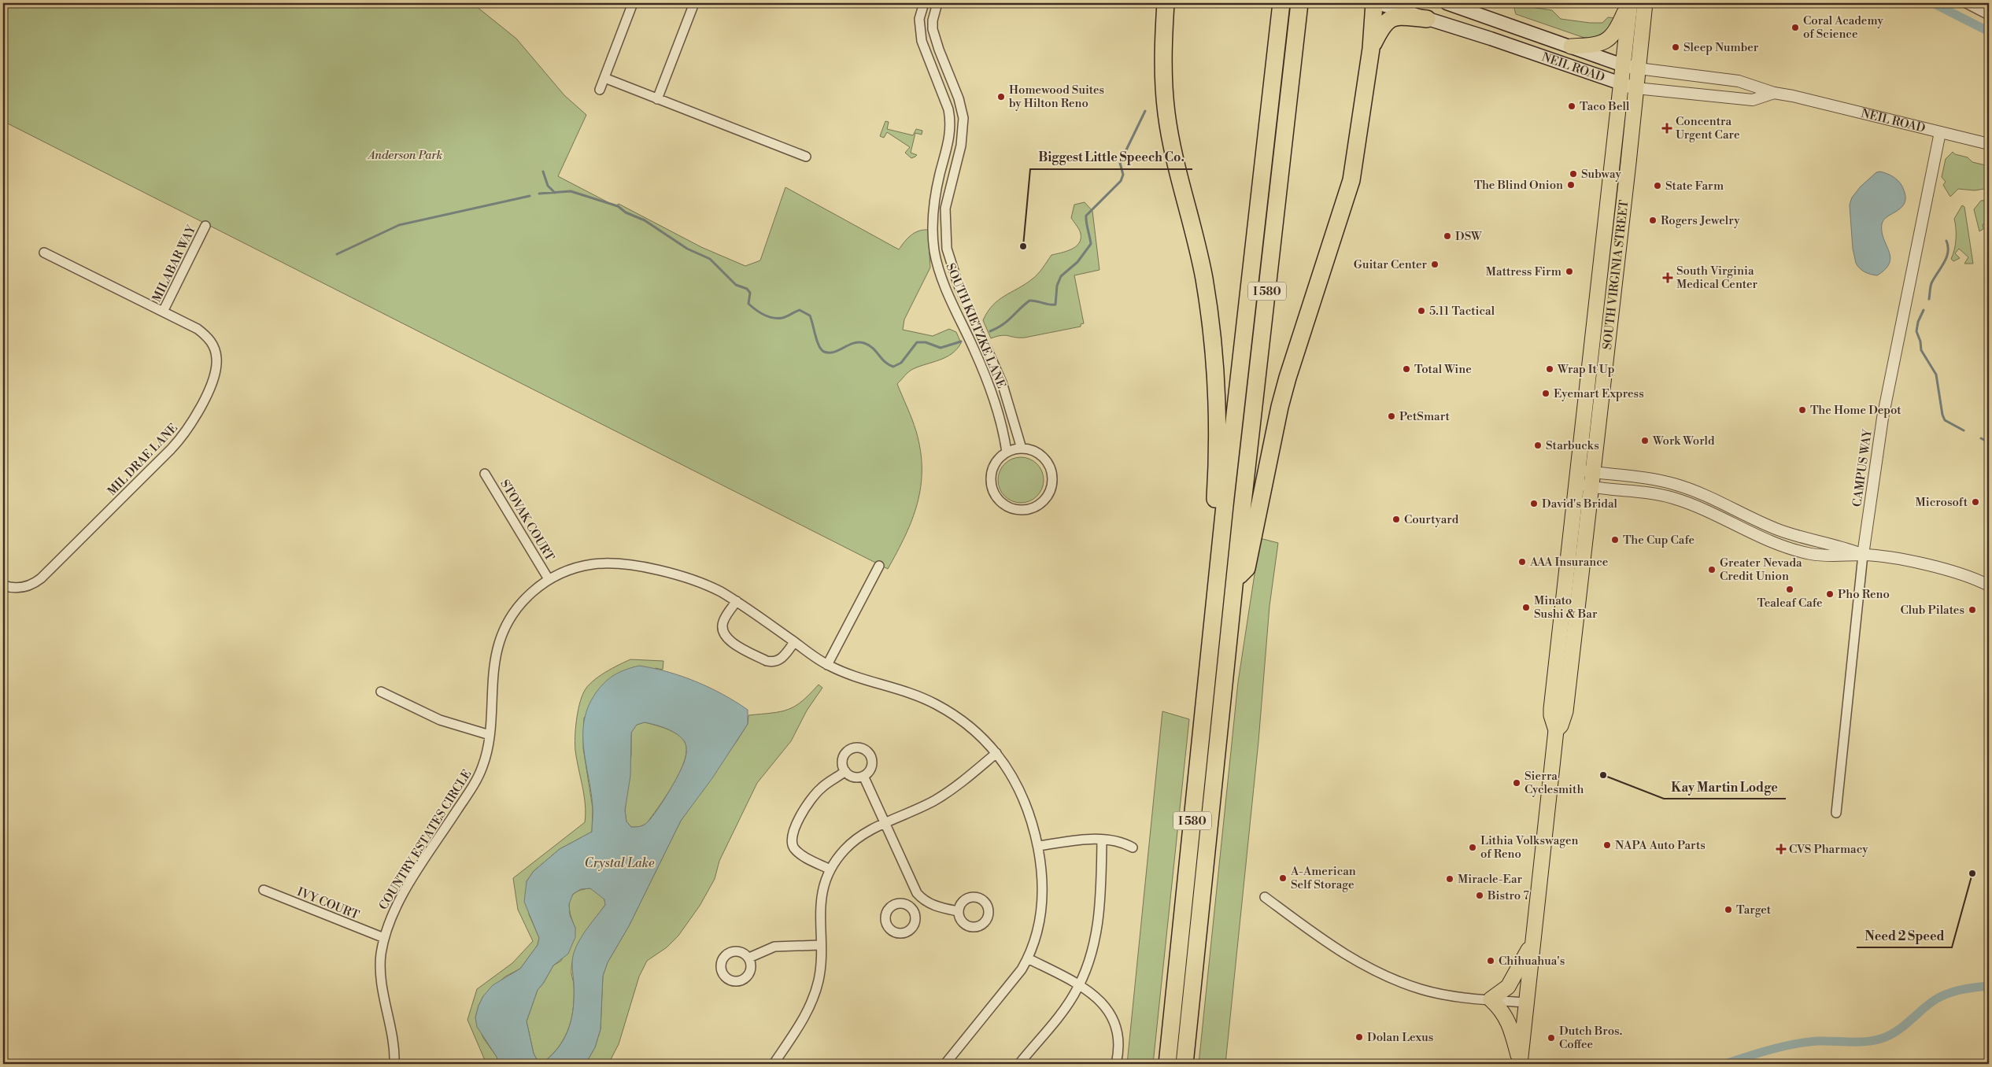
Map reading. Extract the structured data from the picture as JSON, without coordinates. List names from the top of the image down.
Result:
{
  "streets": {
    "highway": ["I 580"],
    "main road": ["NEIL ROAD", "SOUTH VIRGINIA STREET"],
    "street": [
      "MILABAR WAY",
      "SOUTH KIETZKE LANE",
      "MIL DRAE LANE",
      "CAMPUS WAY",
      "STOVAK COURT",
      "COUNTRY ESTATES CIRCLE",
      "IVY COURT"
    ]
  },
  "crossings": [
    ["NEIL ROAD", "SOUTH VIRGINIA STREET"],
    ["NEIL ROAD", "CAMPUS WAY"],
    ["MILABAR WAY", "MIL DRAE LANE"],
    ["STOVAK COURT", "COUNTRY ESTATES CIRCLE"],
    ["COUNTRY ESTATES CIRCLE", "IVY COURT"]
  ],
  "water": ["Crystal Lake"],
  "parks": ["Anderson Park"],
  "places": {
    "other": [
      "Coral Academy of Science",
      "Sleep Number",
      "Homewood Suites by Hilton Reno",
      "Taco Bell",
      "Subway",
      "The Blind Onion",
      "State Farm",
      "Rogers Jewelry",
      "DSW",
      "Biggest Little Speech Co.",
      "Guitar Center",
      "Mattress Firm",
      "5.11 Tactical",
      "Total Wine",
      "Wrap It Up",
      "Eyemart Express",
      "The Home Depot",
      "PetSmart",
      "Work World",
      "Starbucks",
      "Microsoft",
      "David's Bridal",
      "Courtyard",
      "The Cup Cafe",
      "AAA Insurance",
      "Greater Nevada Credit Union",
      "Tealeaf Cafe",
      "Pho Reno",
      "Minato Sushi & Bar",
      "Club Pilates",
      "Kay Martin Lodge",
      "Sierra Cyclesmith",
      "NAPA Auto Parts",
      "Lithia Volkswagen of Reno",
      "Need 2 Speed",
      "A-American Self Storage",
      "Miracle-Ear",
      "Bistro 7",
      "Target",
      "Chihuahua's",
      "Dolan Lexus",
      "Dutch Bros. Coffee"
    ],
    "health": ["Concentra Urgent Care", "South Virginia Medical Center", "CVS Pharmacy"]
  }
}
